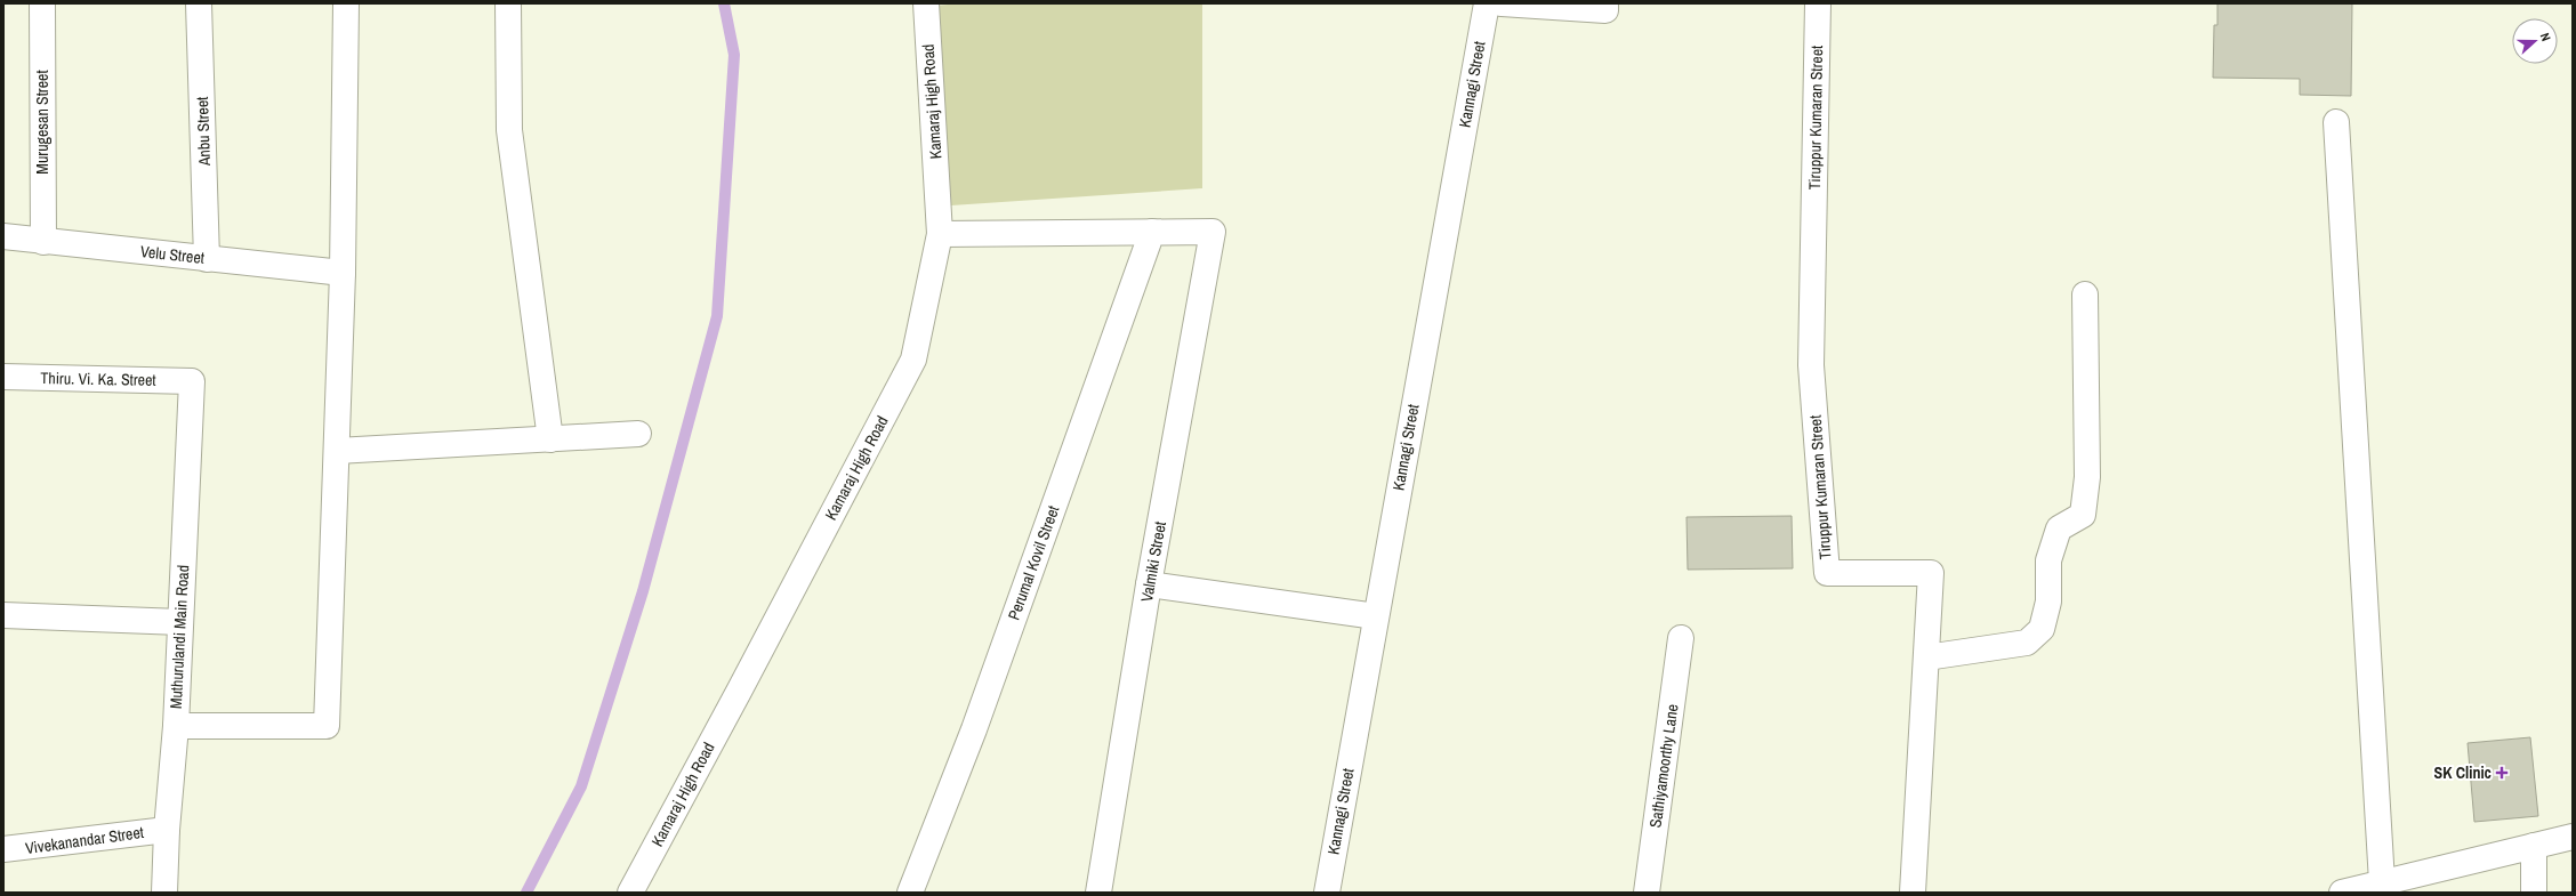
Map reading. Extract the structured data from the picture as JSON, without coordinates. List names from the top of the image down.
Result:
{
  "streets": {
    "street": [
      "Kannagi Street",
      "Kamaraj High Road",
      "Tiruppur Kumaran Street",
      "Murugesan Street",
      "Anbu Street",
      "Velu Street",
      "Thiru. Vi. Ka. Street",
      "Valmiki Street",
      "Perumal Kovil Street",
      "Muthurulandi Main Road",
      "Sathiyamoorthy Lane",
      "Vivekanandar Street"
    ]
  },
  "crossings": [
    ["Murugesan Street", "Velu Street"],
    ["Anbu Street", "Velu Street"],
    ["Thiru. Vi. Ka. Street", "Muthurulandi Main Road"],
    ["Valmiki Street", "Perumal Kovil Street"],
    ["Muthurulandi Main Road", "Vivekanandar Street"]
  ],
  "places": {
    "health": ["SK Clinic"]
  },
  "north": "right"
}
